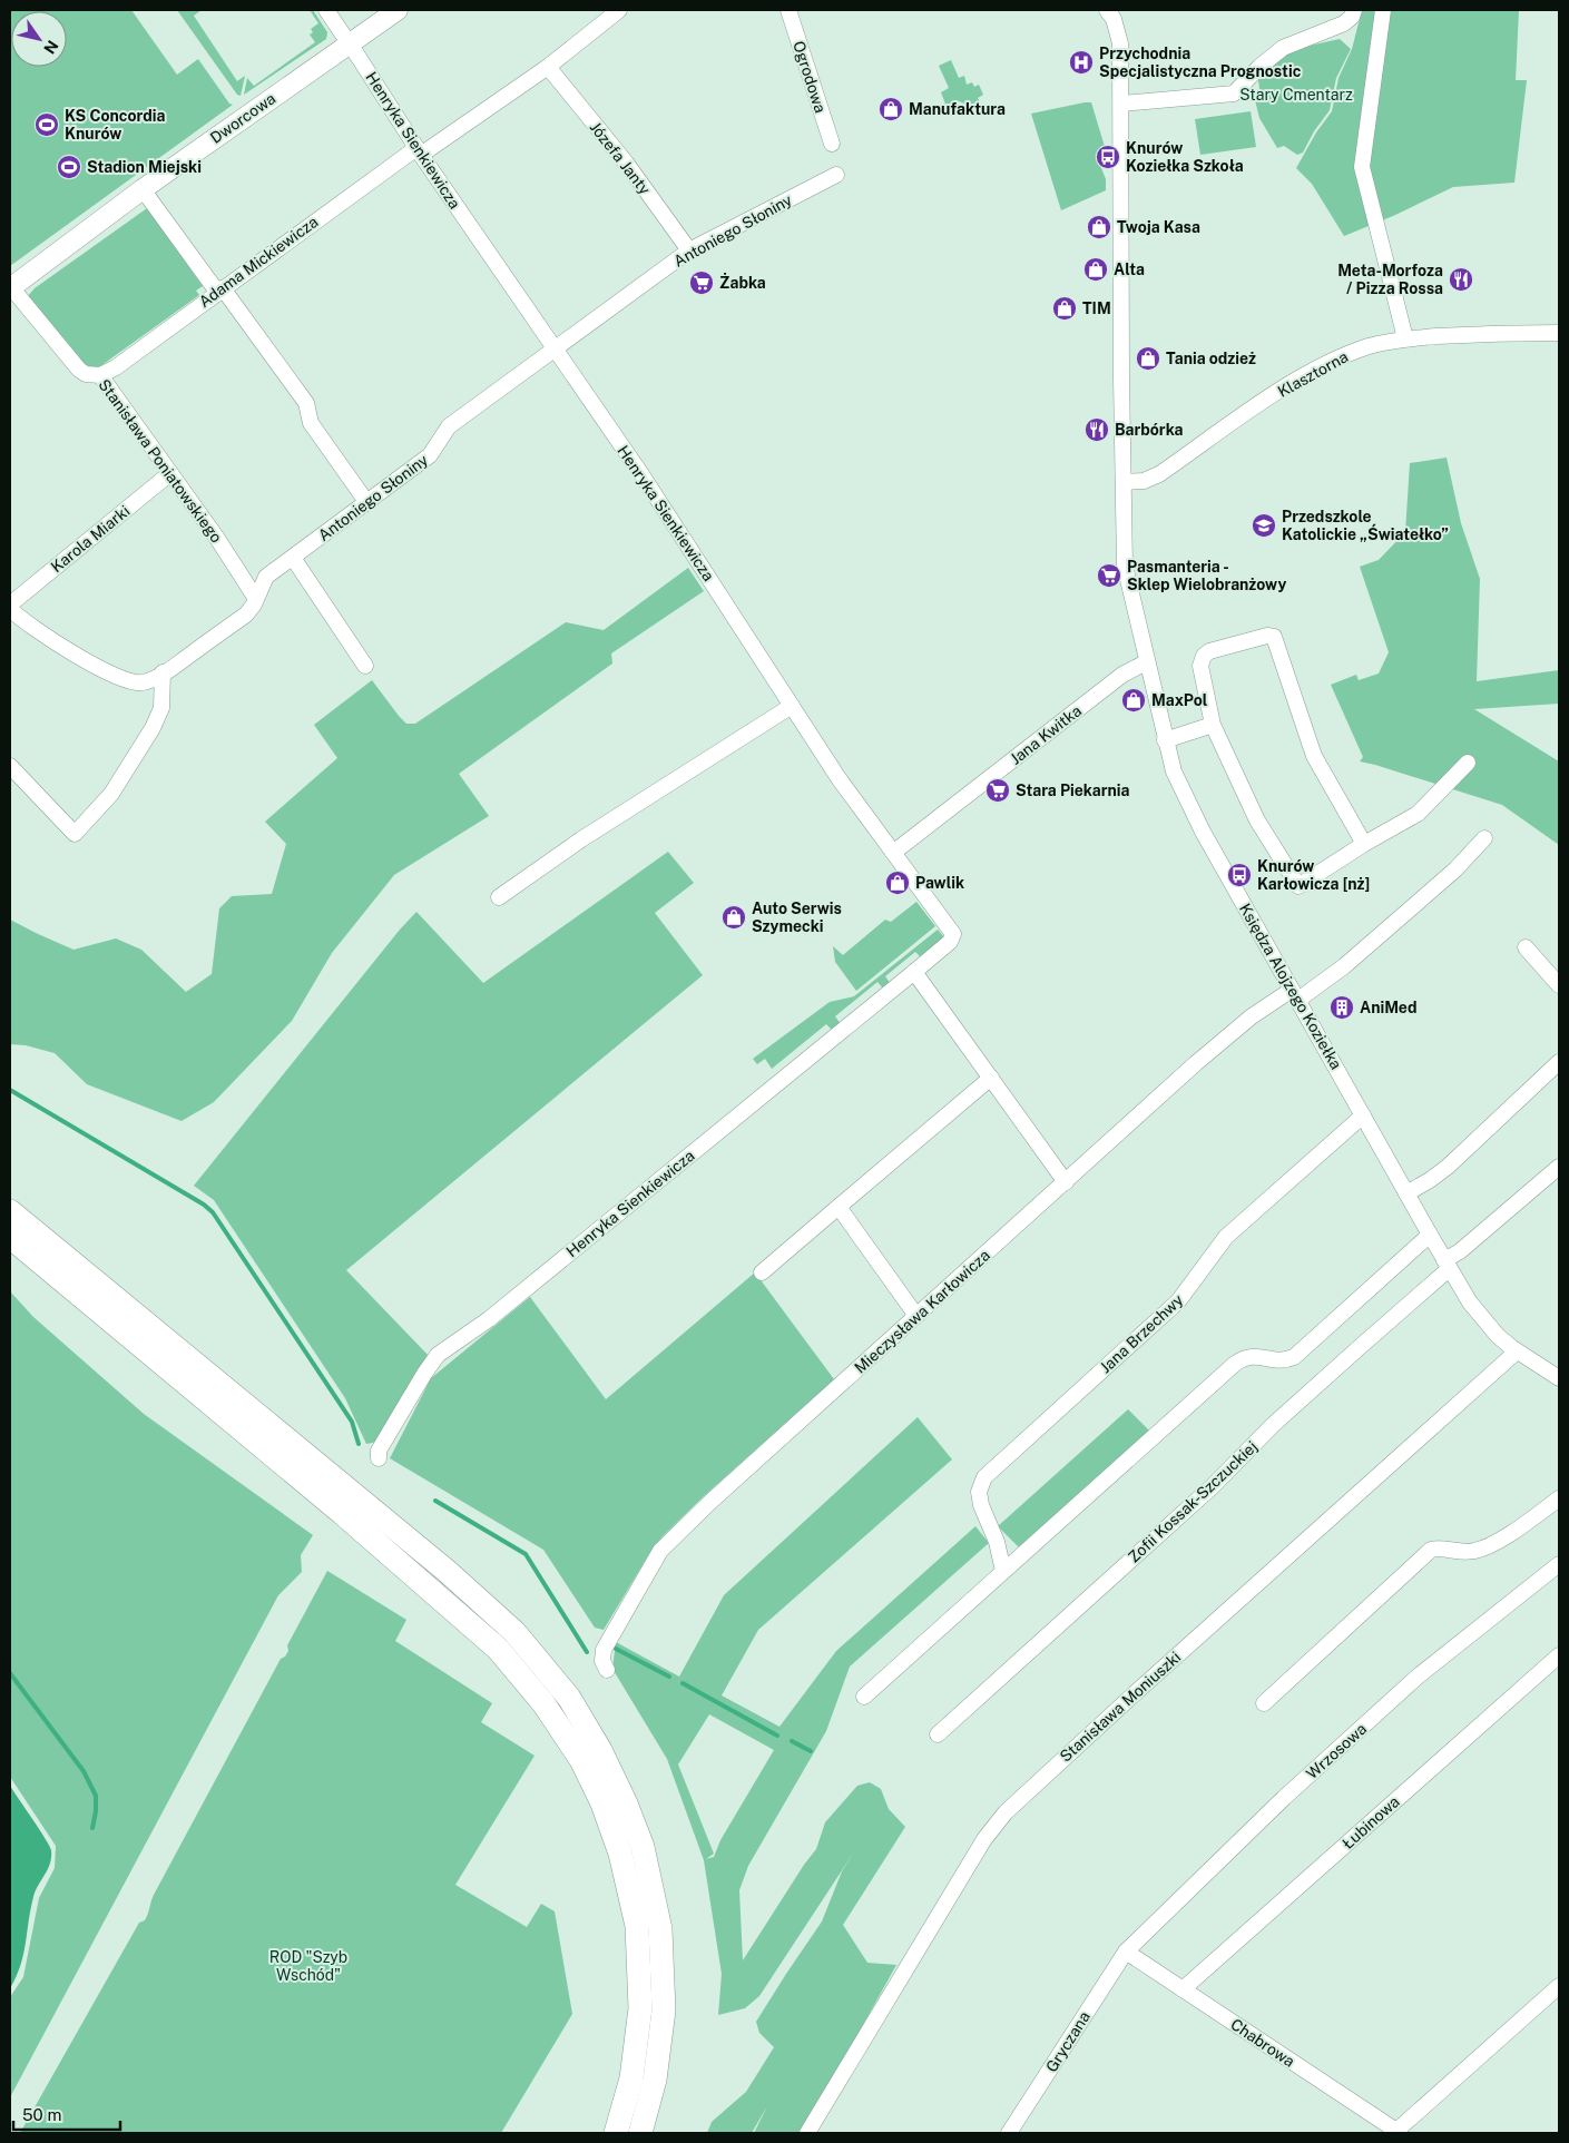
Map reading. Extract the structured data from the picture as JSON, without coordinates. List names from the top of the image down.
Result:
{
  "streets": {
    "main road": ["Dworcowa"],
    "street": [
      "Ogrodowa",
      "Henryka Sienkiewicza",
      "Józefa Janty",
      "Antoniego Słoniny",
      "Adama Mickiewicza",
      "Klasztorna",
      "Stanisława Poniatowskiego",
      "Karola Miarki",
      "Jana Kwitka",
      "Księdza Alojzego Koziełka",
      "Mieczysława Karłowicza",
      "Jana Brzechwy",
      "Zofii Kossak-Szczuckiej",
      "Stanisława Moniuszki",
      "Wrzosowa",
      "Łubinowa",
      "Gryczana",
      "Chabrowa"
    ]
  },
  "crossings": [
    ["Dworcowa", "Henryka Sienkiewicza"],
    ["Dworcowa", "Stanisława Poniatowskiego"],
    ["Henryka Sienkiewicza", "Antoniego Słoniny"],
    ["Henryka Sienkiewicza", "Adama Mickiewicza"],
    ["Henryka Sienkiewicza", "Jana Kwitka"],
    ["Józefa Janty", "Antoniego Słoniny"],
    ["Józefa Janty", "Adama Mickiewicza"],
    ["Antoniego Słoniny", "Stanisława Poniatowskiego"],
    ["Antoniego Słoniny", "Karola Miarki"],
    ["Adama Mickiewicza", "Stanisława Poniatowskiego"],
    ["Klasztorna", "Księdza Alojzego Koziełka"],
    ["Stanisława Poniatowskiego", "Karola Miarki"],
    ["Jana Kwitka", "Księdza Alojzego Koziełka"],
    ["Księdza Alojzego Koziełka", "Mieczysława Karłowicza"],
    ["Księdza Alojzego Koziełka", "Jana Brzechwy"],
    ["Księdza Alojzego Koziełka", "Zofii Kossak-Szczuckiej"],
    ["Księdza Alojzego Koziełka", "Stanisława Moniuszki"],
    ["Wrzosowa", "Gryczana"],
    ["Wrzosowa", "Chabrowa"],
    ["Łubinowa", "Chabrowa"],
    ["Gryczana", "Chabrowa"]
  ],
  "parks": ["Stary Cmentarz", "ROD \"Szyb Wschód\""],
  "places": {
    "hospital": ["Przychodnia Specjalistyczna Prognostic"],
    "shop": [
      "Manufaktura",
      "Twoja Kasa",
      "Alta",
      "TIM",
      "Tania odzież",
      "MaxPol",
      "Pawlik",
      "Auto Serwis Szymecki"
    ],
    "sports": ["KS Concordia Knurów", "Stadion Miejski"],
    "bus stop": ["Knurów Koziełka Szkoła", "Knurów Karłowicza [nż]"],
    "restaurant": ["Meta-Morfoza / Pizza Rossa", "Barbórka"],
    "supermarket": ["Żabka", "Pasmanteria - Sklep Wielobranżowy", "Stara Piekarnia"],
    "school or university": ["Przedszkole Katolickie „Światełko”"],
    "building": ["AniMed"]
  },
  "scale_bar": "50 m",
  "north": "bottom right"
}
